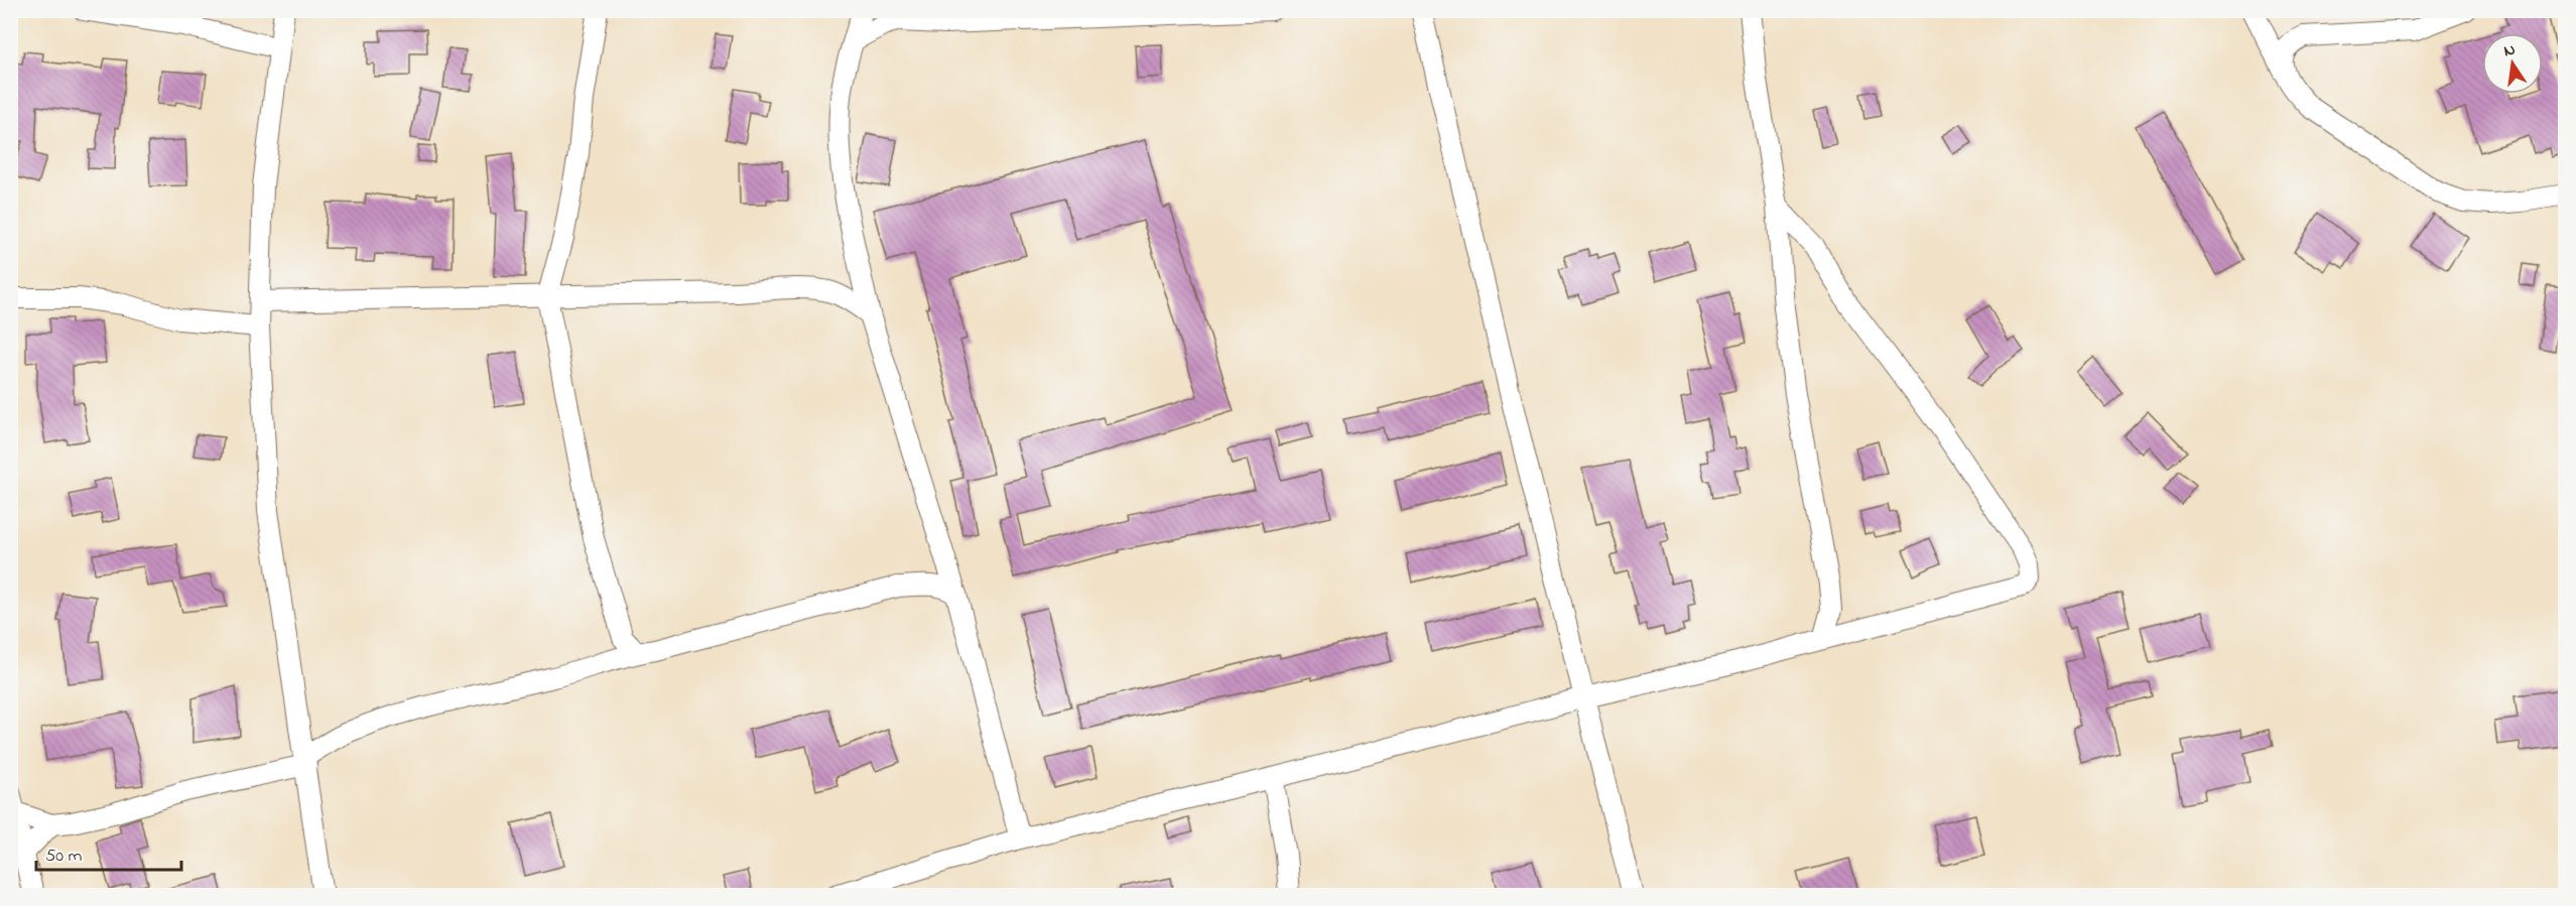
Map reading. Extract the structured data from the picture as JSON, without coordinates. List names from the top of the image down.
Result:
{
  "scale_bar": "50 m",
  "north": "top"
}
